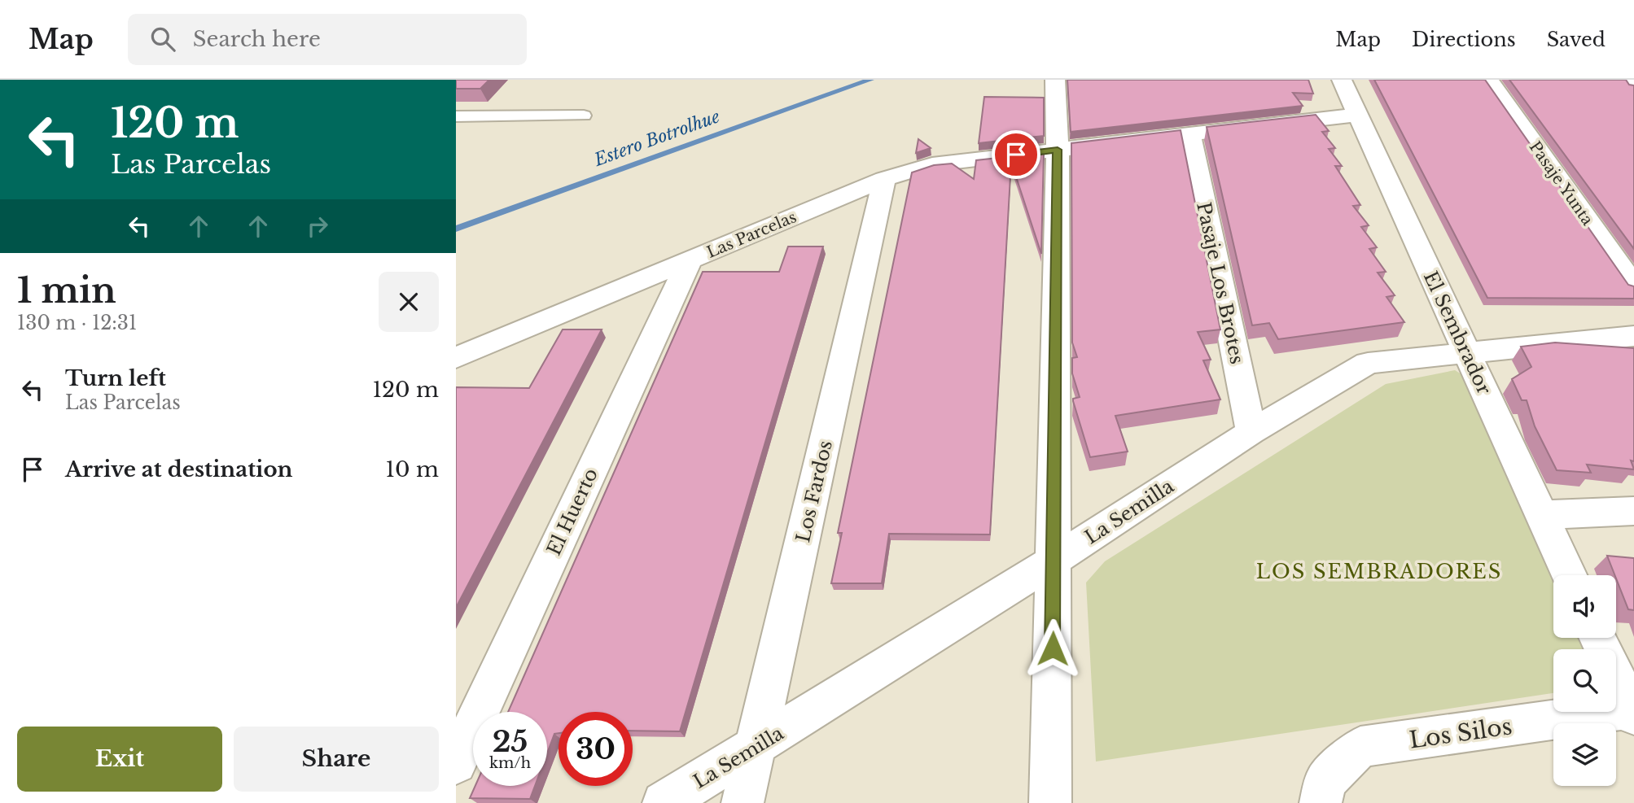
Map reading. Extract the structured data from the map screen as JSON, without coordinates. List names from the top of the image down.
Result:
{
  "streets": {
    "street": [
      "Pasaje Yunta",
      "Las Parcelas",
      "Pasaje Los Brotes",
      "El Sembrador",
      "Los Fardos",
      "El Huerto",
      "La Semilla",
      "Los Silos"
    ]
  },
  "crossings": [
    ["Las Parcelas", "Pasaje Los Brotes"],
    ["Las Parcelas", "El Sembrador"],
    ["Las Parcelas", "Los Fardos"],
    ["Las Parcelas", "El Huerto"],
    ["Pasaje Los Brotes", "La Semilla"],
    ["El Sembrador", "La Semilla"],
    ["Los Fardos", "La Semilla"]
  ],
  "districts": ["LOS SEMBRADORES"],
  "water": ["Estero Botrolhue"],
  "page": {
    "header": "Map",
    "search": "Search here",
    "nav": ["Map", "Directions", "Saved"],
    "turn": ["120 m", "Las Parcelas"],
    "heading": ["1 min", "130 m · 12:31"],
    "list": [
      {
        "name": "Turn left",
        "note": "Las Parcelas",
        "value": "120 m"
      },
      {
        "name": "Arrive at destination",
        "value": "10 m"
      }
    ],
    "speed": "25 km/h",
    "limit": "30",
    "buttons": ["Exit", "Share"]
  }
}
